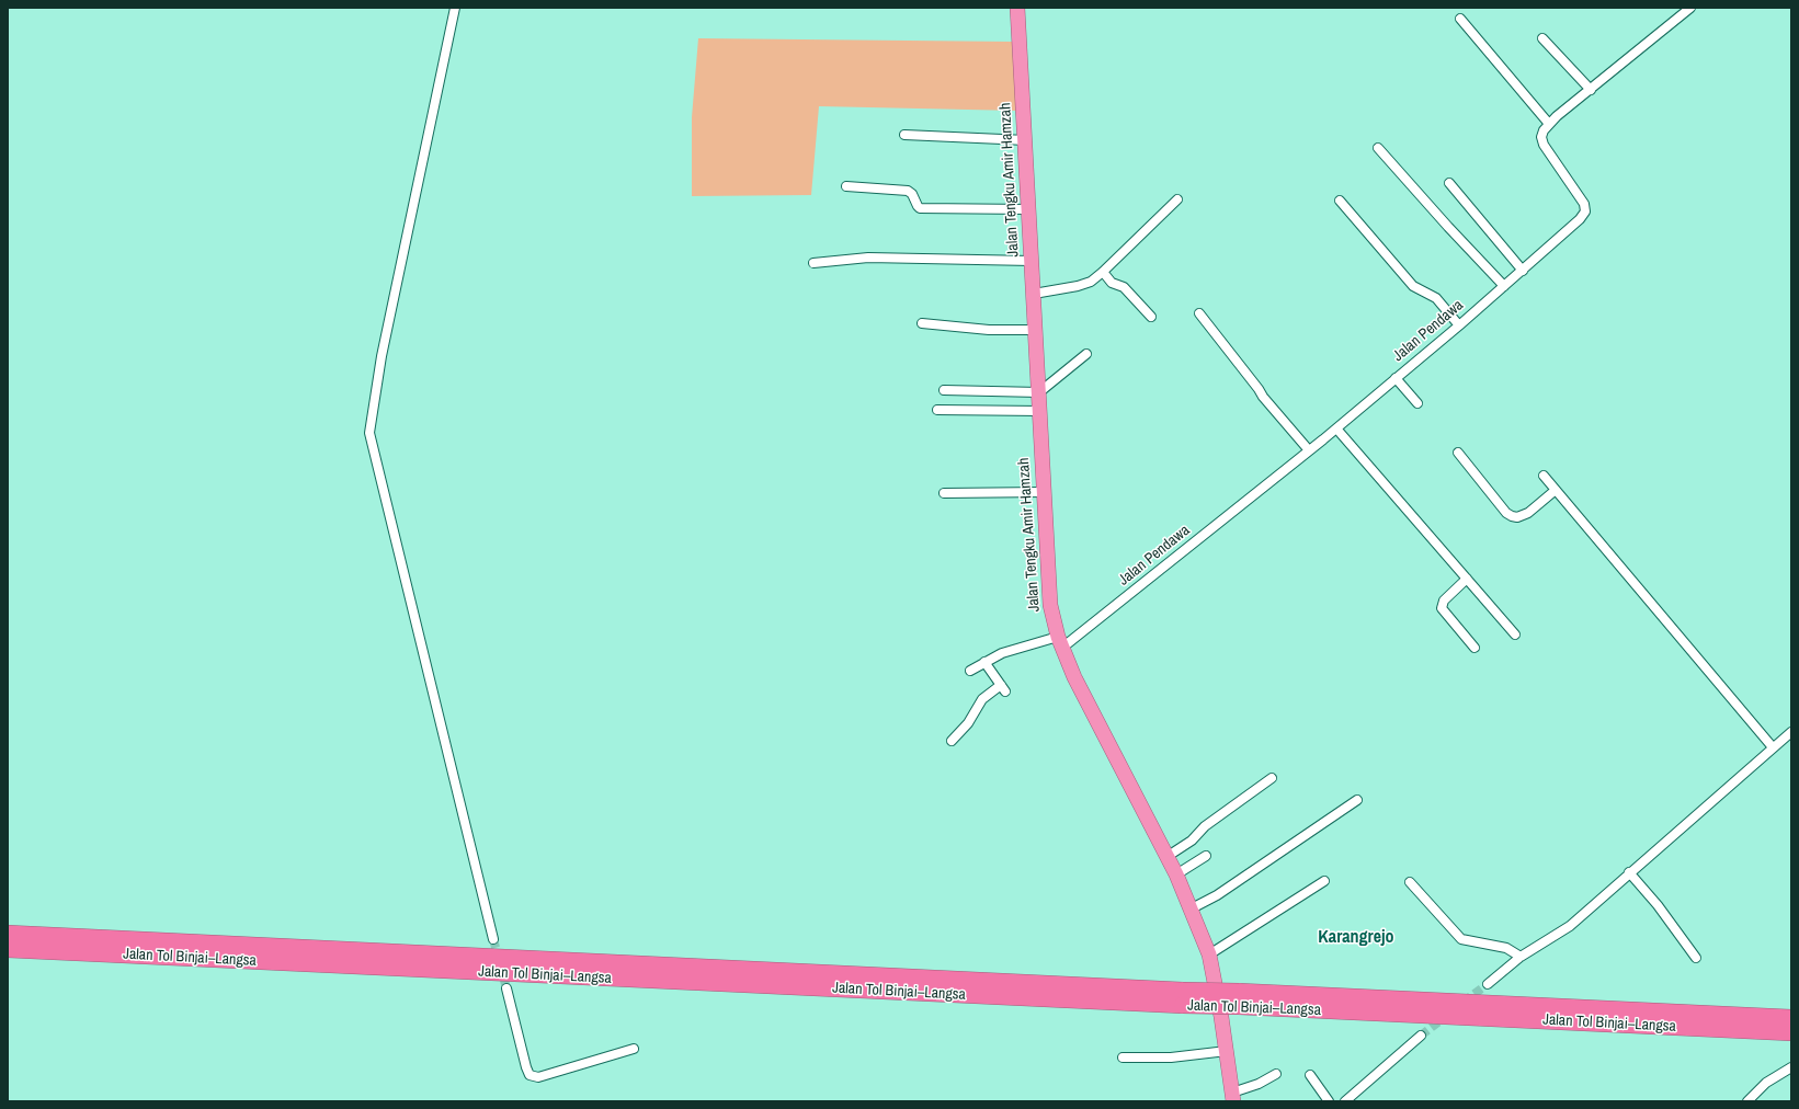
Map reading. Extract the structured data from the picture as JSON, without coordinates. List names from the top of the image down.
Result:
{
  "streets": {
    "highway": ["Jalan Tengku Amir Hamzah", "Jalan Tol Binjai–Langsa"],
    "street": ["Jalan Pendawa"]
  },
  "crossings": [
    ["Jalan Tengku Amir Hamzah", "Jalan Pendawa"]
  ],
  "districts": ["Karangrejo"]
}
